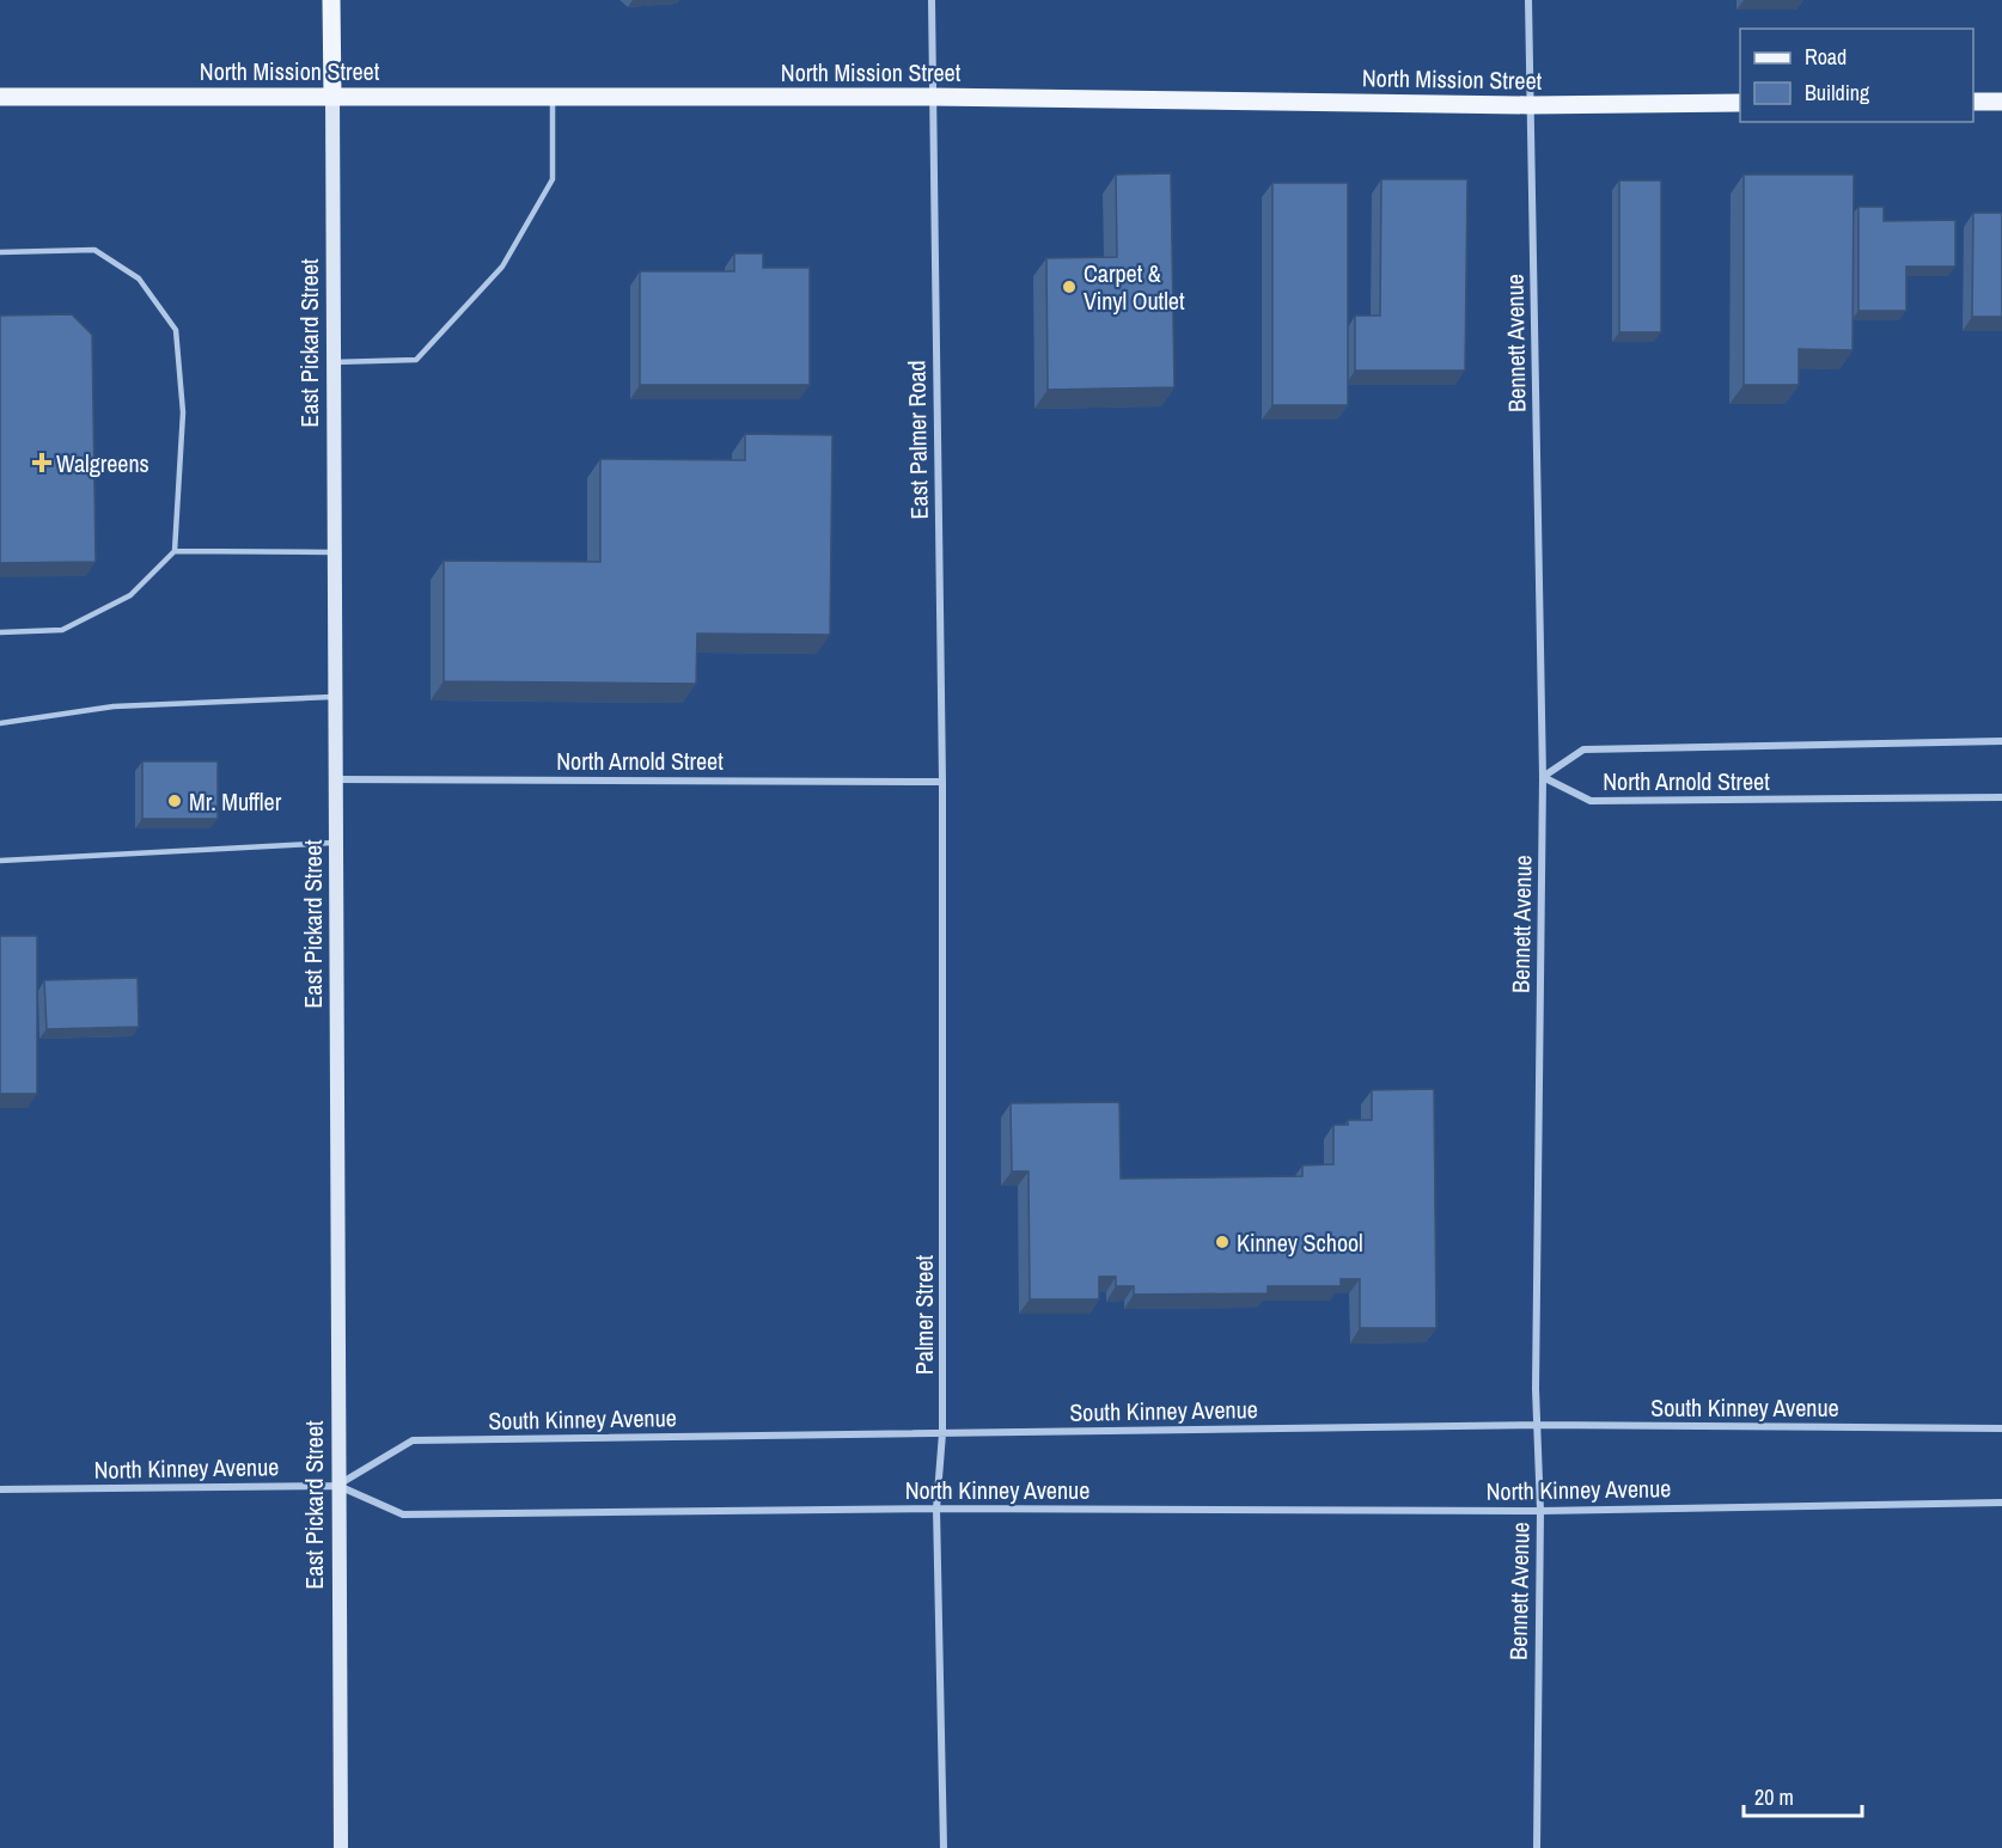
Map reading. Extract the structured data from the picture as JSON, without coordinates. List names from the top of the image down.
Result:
{
  "streets": {
    "main road": ["North Mission Street", "East Pickard Street"],
    "street": [
      "Bennett Avenue",
      "East Palmer Road",
      "North Arnold Street",
      "Palmer Street",
      "South Kinney Avenue",
      "North Kinney Avenue"
    ]
  },
  "crossings": [
    ["North Mission Street", "East Pickard Street"],
    ["North Mission Street", "Bennett Avenue"],
    ["North Mission Street", "East Palmer Road"],
    ["East Pickard Street", "North Arnold Street"],
    ["East Pickard Street", "South Kinney Avenue"],
    ["East Pickard Street", "North Kinney Avenue"],
    ["Bennett Avenue", "North Arnold Street"],
    ["Bennett Avenue", "South Kinney Avenue"],
    ["Bennett Avenue", "North Kinney Avenue"],
    ["East Palmer Road", "North Arnold Street"],
    ["East Palmer Road", "Palmer Street"],
    ["North Arnold Street", "Palmer Street"],
    ["Palmer Street", "South Kinney Avenue"],
    ["Palmer Street", "North Kinney Avenue"],
    ["South Kinney Avenue", "North Kinney Avenue"]
  ],
  "places": {
    "other": ["Carpet & Vinyl Outlet", "Mr. Muffler", "Kinney School"],
    "health": ["Walgreens"]
  },
  "legend": ["Road", "Building"],
  "scale_bar": "20 m"
}
